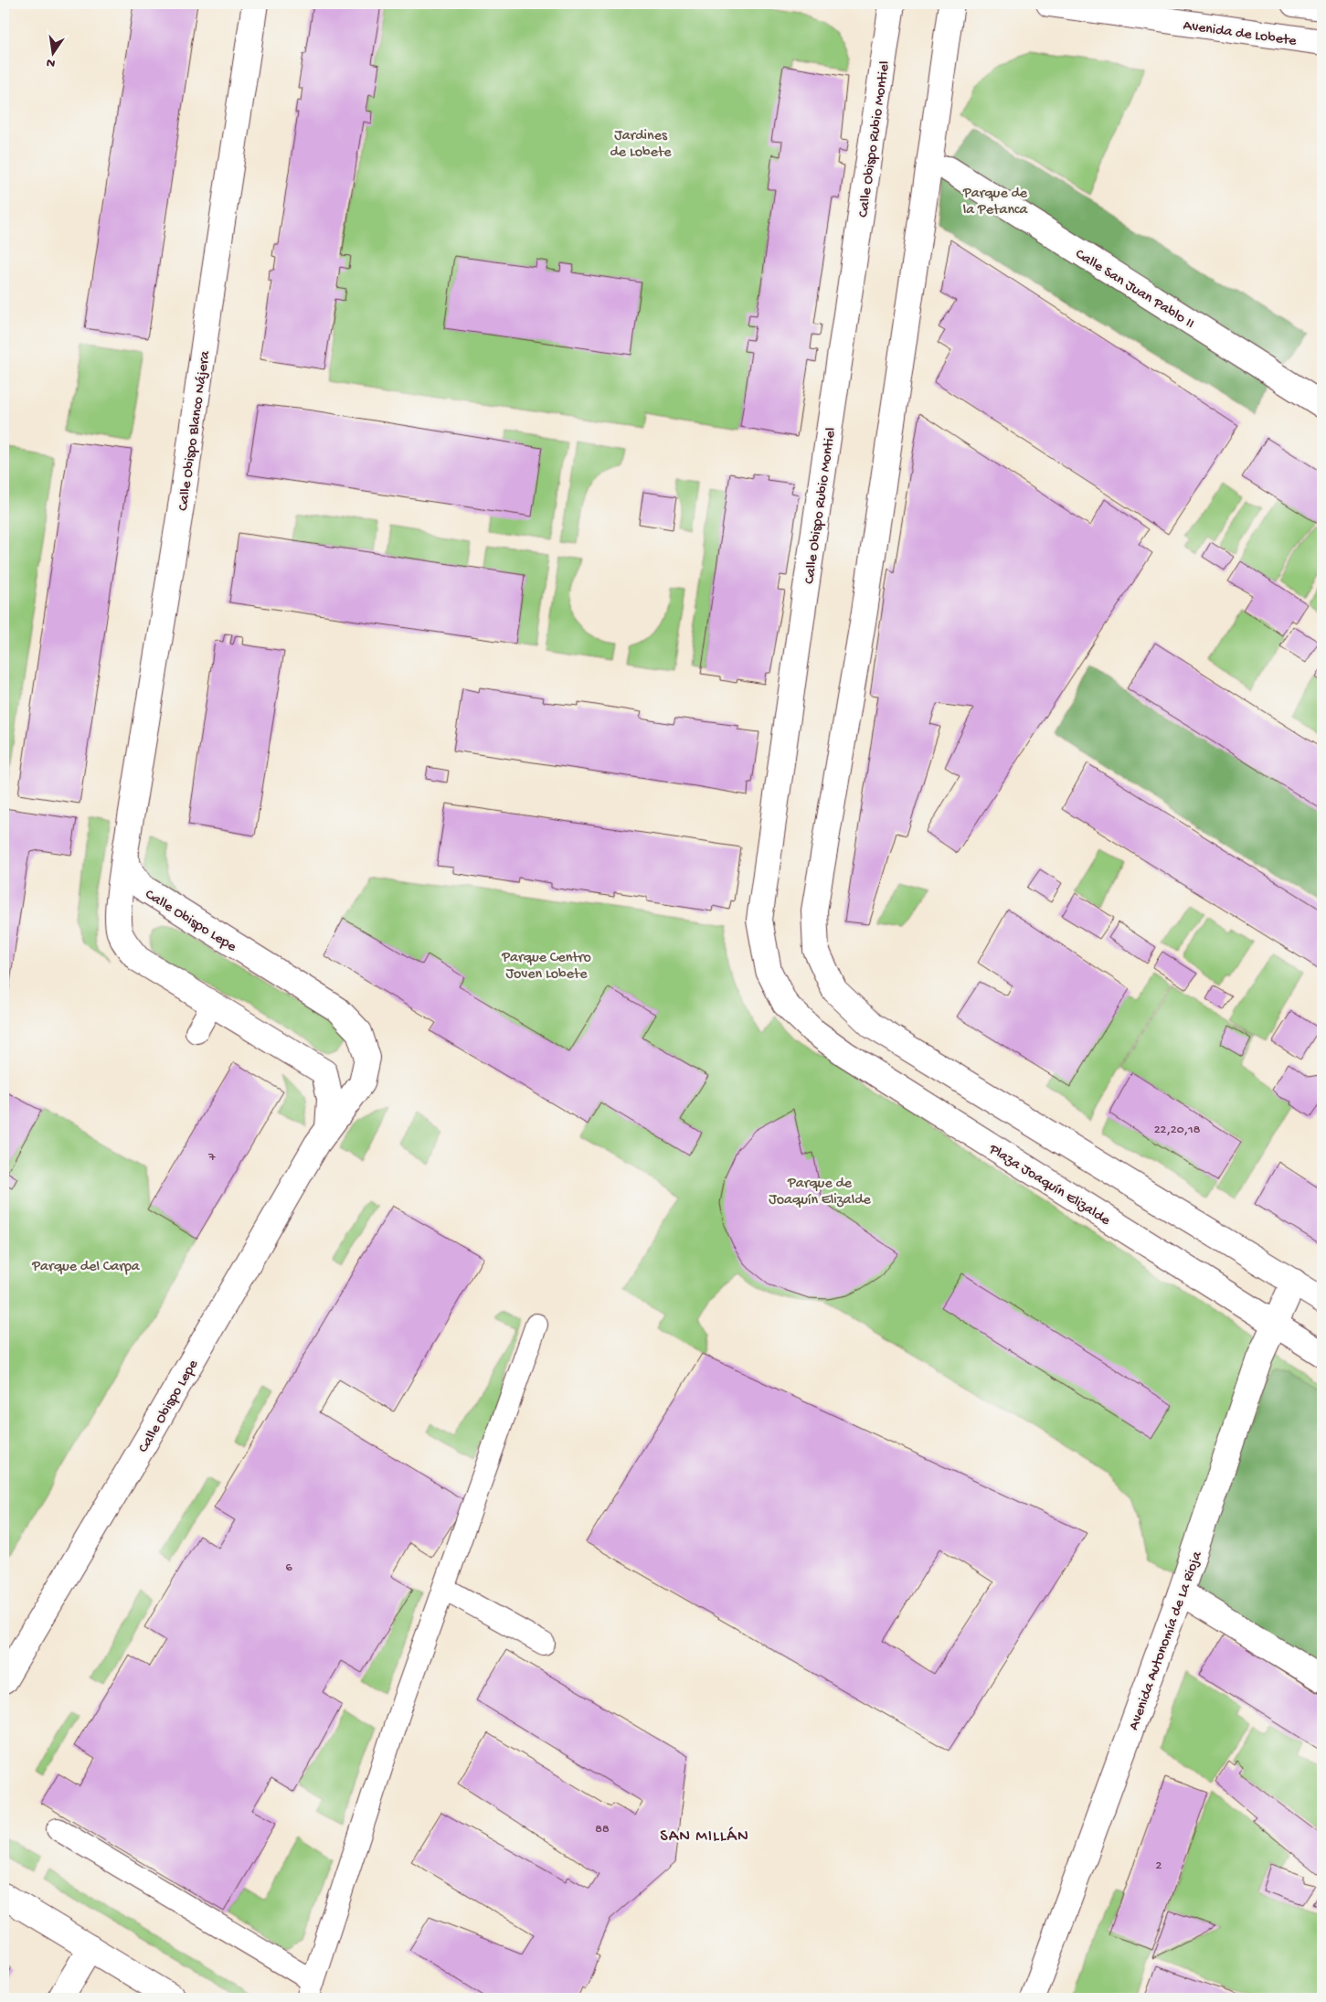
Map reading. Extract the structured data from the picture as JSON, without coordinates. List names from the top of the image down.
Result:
{
  "streets": {
    "street": [
      "Avenida de Lobete",
      "Calle Obispo Rubio Montiel",
      "Calle San Juan Pablo II",
      "Calle Obispo Blanco Nájera",
      "Calle Obispo Lepe",
      "Plaza Joaquín Elizalde",
      "Avenida Autonomía de La Rioja"
    ]
  },
  "crossings": [
    ["Calle Obispo Rubio Montiel", "Plaza Joaquín Elizalde"],
    ["Calle Obispo Blanco Nájera", "Calle Obispo Lepe"],
    ["Plaza Joaquín Elizalde", "Avenida Autonomía de La Rioja"]
  ],
  "districts": ["SAN MILLÁN"],
  "parks": [
    "Jardines de Lobete",
    "Parque de la Petanca",
    "Parque Centro Joven Lobete",
    "Parque de Joaquín Elizalde",
    "Parque del Carpa"
  ],
  "house_numbers": [
    "22,20,18",
    "7",
    "6",
    "88",
    "2"
  ],
  "north": "bottom"
}
